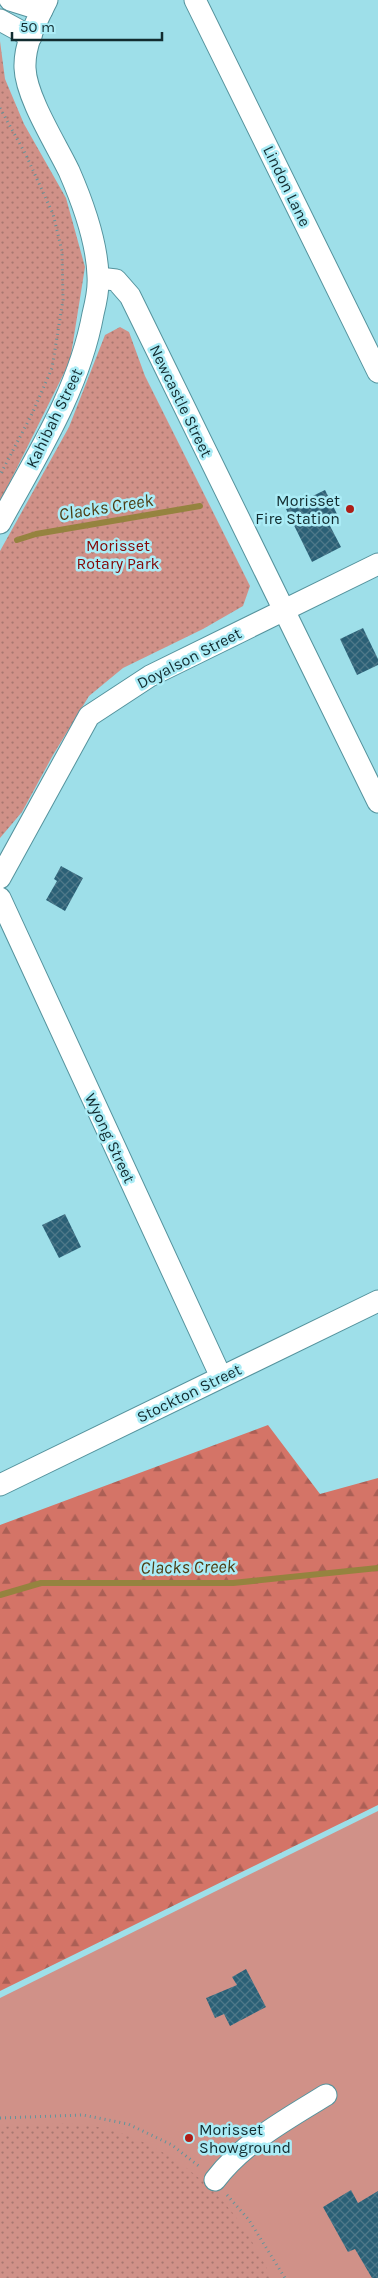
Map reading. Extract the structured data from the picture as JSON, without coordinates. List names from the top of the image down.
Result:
{
  "streets": {
    "street": [
      "Lindon Lane",
      "Newcastle Street",
      "Kahibah Street",
      "Doyalson Street",
      "Wyong Street",
      "Stockton Street"
    ]
  },
  "crossings": [
    ["Newcastle Street", "Kahibah Street"],
    ["Newcastle Street", "Doyalson Street"],
    ["Wyong Street", "Stockton Street"]
  ],
  "water": ["Clacks Creek"],
  "parks": ["Morisset Rotary Park"],
  "places": ["Morisset Fire Station", "Morisset Showground"],
  "scale_bar": "50 m"
}
